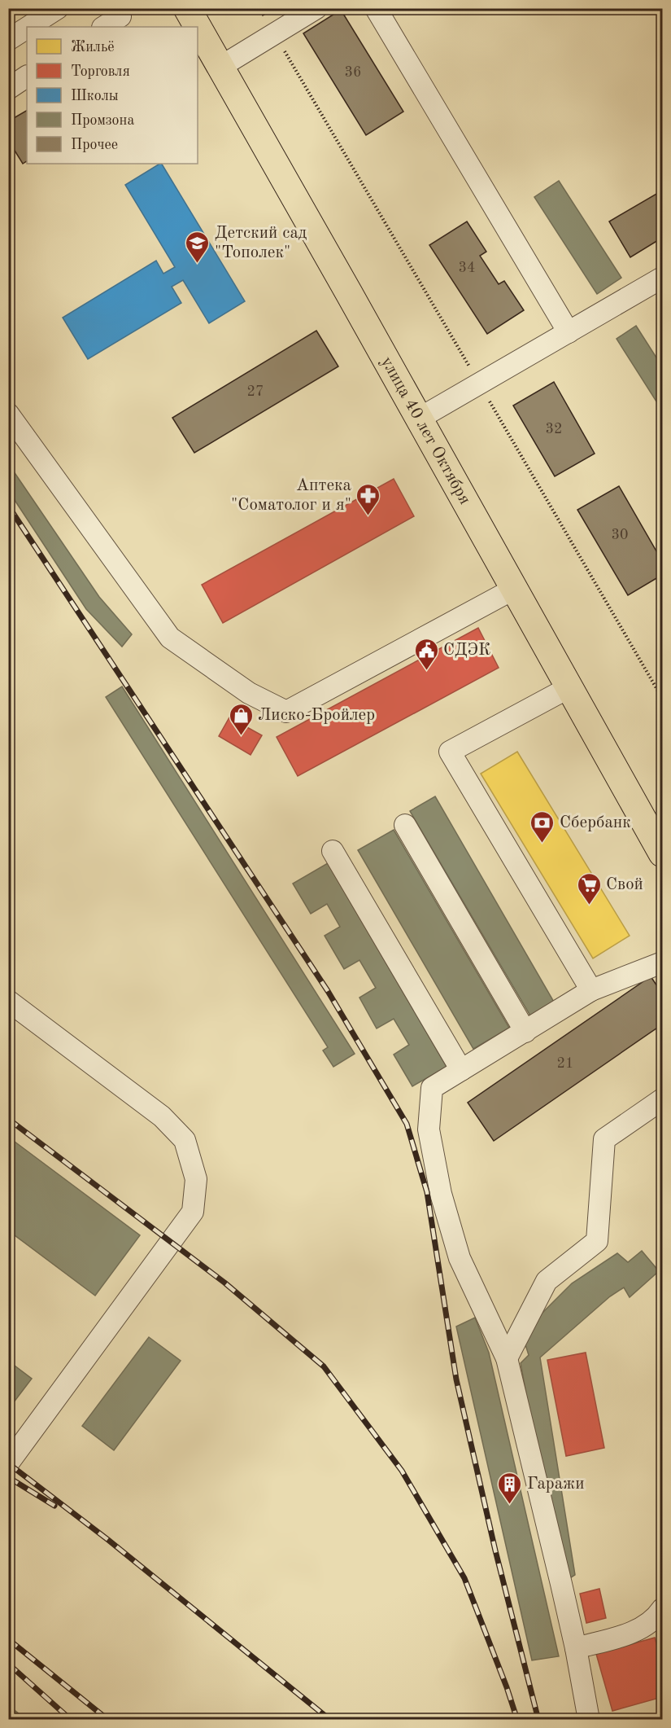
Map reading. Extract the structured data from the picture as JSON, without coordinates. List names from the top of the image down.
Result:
{
  "streets": {
    "main road": ["улица 40 лет Октября"]
  },
  "places": {
    "school or university": ["Детский сад \"Тополек\""],
    "pharmacy": ["Аптека \"Соматолог и я\""],
    "public building": ["СДЭК"],
    "shop": ["Лиско-Бройлер"],
    "bank": ["Сбербанк"],
    "supermarket": ["Свой"],
    "building": ["Гаражи"]
  },
  "house_numbers": [
    "36",
    "34",
    "27",
    "32",
    "30",
    "21"
  ],
  "legend": [
    "Жильё",
    "Торговля",
    "Школы",
    "Промзона",
    "Прочее"
  ]
}
